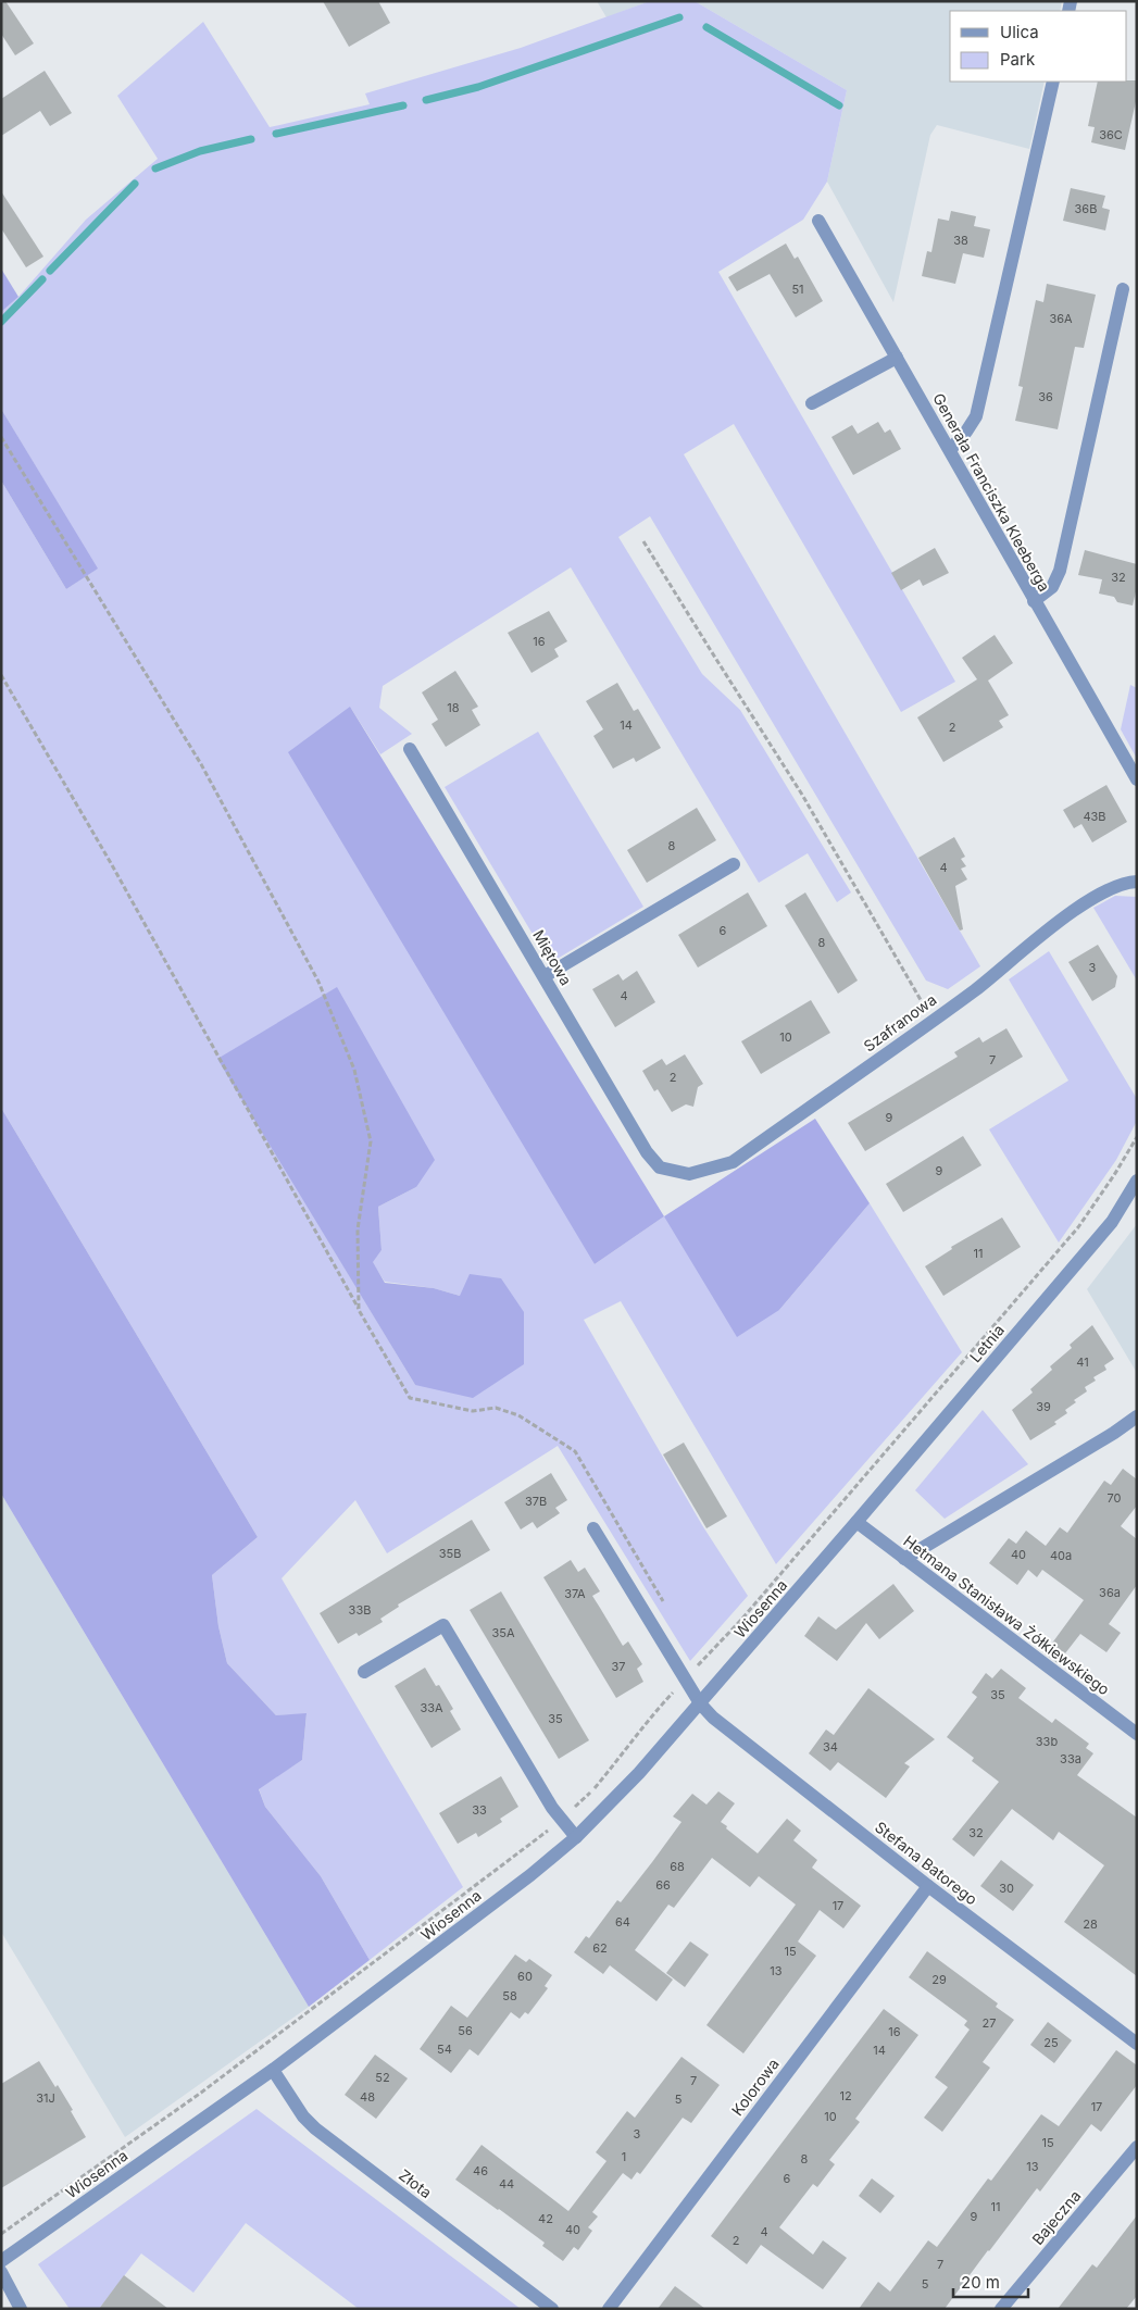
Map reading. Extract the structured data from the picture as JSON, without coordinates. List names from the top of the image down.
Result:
{
  "streets": {
    "street": [
      "Generała Franciszka Kleeberga",
      "Miętowa",
      "Szafranowa",
      "Letnia",
      "Wiosenna",
      "Hetmana Stanisława Żółkiewskiego",
      "Stefana Batorego",
      "Kolorowa",
      "Złota",
      "Bajeczna"
    ]
  },
  "crossings": [
    ["Miętowa", "Szafranowa"],
    ["Letnia", "Wiosenna"],
    ["Letnia", "Hetmana Stanisława Żółkiewskiego"],
    ["Wiosenna", "Hetmana Stanisława Żółkiewskiego"],
    ["Wiosenna", "Stefana Batorego"],
    ["Wiosenna", "Złota"],
    ["Stefana Batorego", "Kolorowa"]
  ],
  "house_numbers": [
    "36C",
    "36B",
    "38",
    "51",
    "36A",
    "36",
    "32",
    "16",
    "18",
    "14",
    "2",
    "43B",
    "8",
    "4",
    "6",
    "8",
    "3",
    "4",
    "10",
    "7",
    "2",
    "9",
    "9",
    "11",
    "41",
    "39",
    "70",
    "37B",
    "35B",
    "40",
    "40a",
    "36a",
    "37A",
    "33B",
    "35A",
    "37",
    "35",
    "33A",
    "35",
    "33b",
    "34",
    "33a",
    "33",
    "32",
    "68",
    "66",
    "30",
    "17",
    "64",
    "28",
    "62",
    "15",
    "13",
    "60",
    "29",
    "58",
    "27",
    "56",
    "16",
    "25",
    "54",
    "14",
    "52",
    "7",
    "12",
    "48",
    "31J",
    "5",
    "17",
    "10",
    "3",
    "15",
    "1",
    "8",
    "13",
    "46",
    "6",
    "44",
    "11",
    "9",
    "42",
    "40",
    "4",
    "2",
    "7",
    "5"
  ],
  "legend": ["Ulica", "Park"],
  "scale_bar": "20 m"
}
